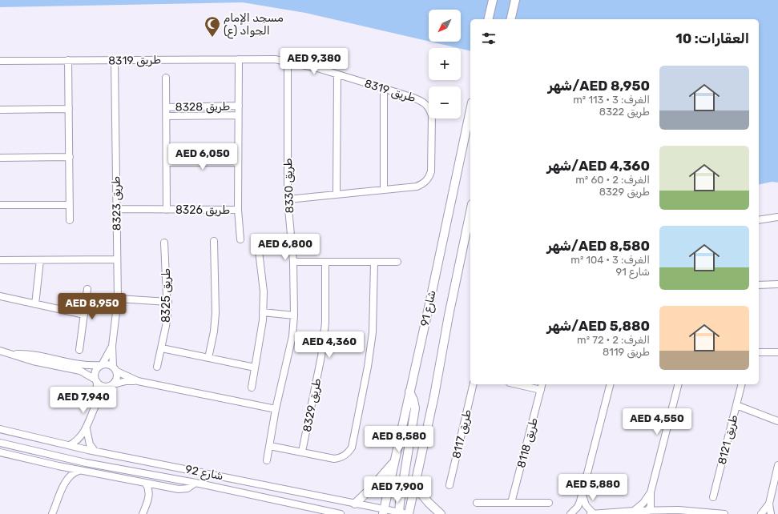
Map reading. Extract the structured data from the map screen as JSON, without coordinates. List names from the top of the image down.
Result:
{
  "streets": {
    "street": [
      "طريق 8319",
      "طريق 8328",
      "طريق 8330",
      "طريق 8323",
      "طريق 8326",
      "طريق 8325",
      "شارع 91",
      "طريق 8329",
      "طريق 8117",
      "طريق 8121",
      "طريق 8118",
      "شارع 92"
    ]
  },
  "crossings": [
    ["طريق 8319", "طريق 8328"],
    ["طريق 8319", "طريق 8330"],
    ["طريق 8319", "طريق 8323"],
    ["طريق 8328", "طريق 8326"],
    ["طريق 8323", "طريق 8326"],
    ["شارع 91", "شارع 92"]
  ],
  "places": {
    "mosque": ["مسجد الإمام الجواد (ع)"]
  },
  "north": "bottom left",
  "page": {
    "map_buttons": ["+", "−"],
    "heading": "العقارات: 10",
    "price": [
      "AED 9,380",
      "AED 6,050",
      "AED 6,800",
      "AED 8,950",
      "AED 4,360",
      "AED 7,940",
      "AED 4,550",
      "AED 8,580",
      "AED 5,880",
      "AED 7,900"
    ],
    "list": [
      {
        "name": "AED 8,950/شهر",
        "note": "الغرف: 3 · 113 m² · طريق 8322"
      },
      {
        "name": "AED 4,360/شهر",
        "note": "الغرف: 2 · 60 m² · طريق 8329"
      },
      {
        "name": "AED 8,580/شهر",
        "note": "الغرف: 3 · 104 m² · شارع 91"
      },
      {
        "name": "AED 5,880/شهر",
        "note": "الغرف: 2 · 72 m² · طريق 8119"
      }
    ]
  }
}
